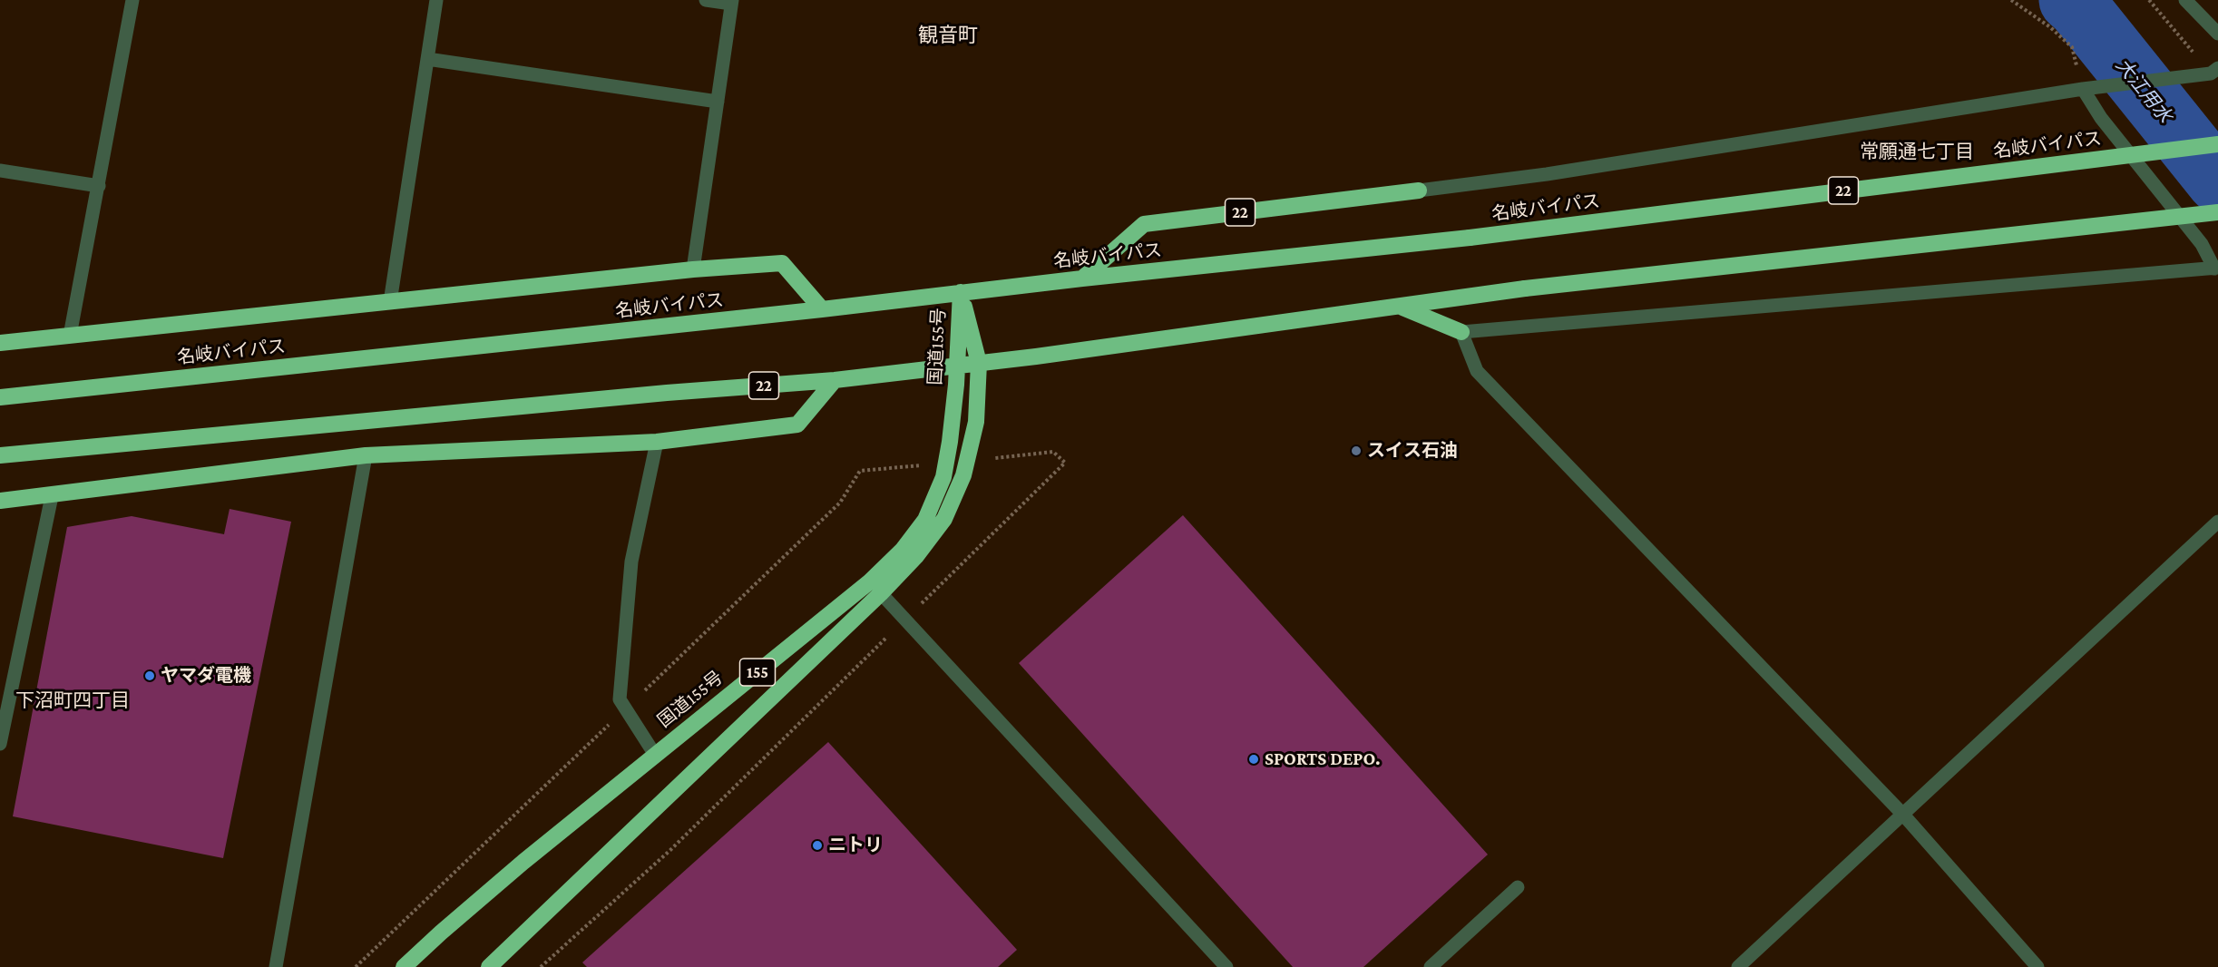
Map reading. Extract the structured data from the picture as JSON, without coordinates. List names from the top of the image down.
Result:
{
  "streets": {
    "highway": [
      "名岐バイパス",
      "22",
      "国道155号",
      "155"
    ]
  },
  "crossings": [
    ["名岐バイパス", "22"],
    ["名岐バイパス", "国道155号"],
    ["22", "国道155号"]
  ],
  "districts": ["観音町", "常願通七丁目", "下沼町四丁目"],
  "water": ["大江用水"],
  "places": [
    "スイス石油",
    "ヤマダ電機",
    "SPORTS DEPO.",
    "ニトリ"
  ]
}
